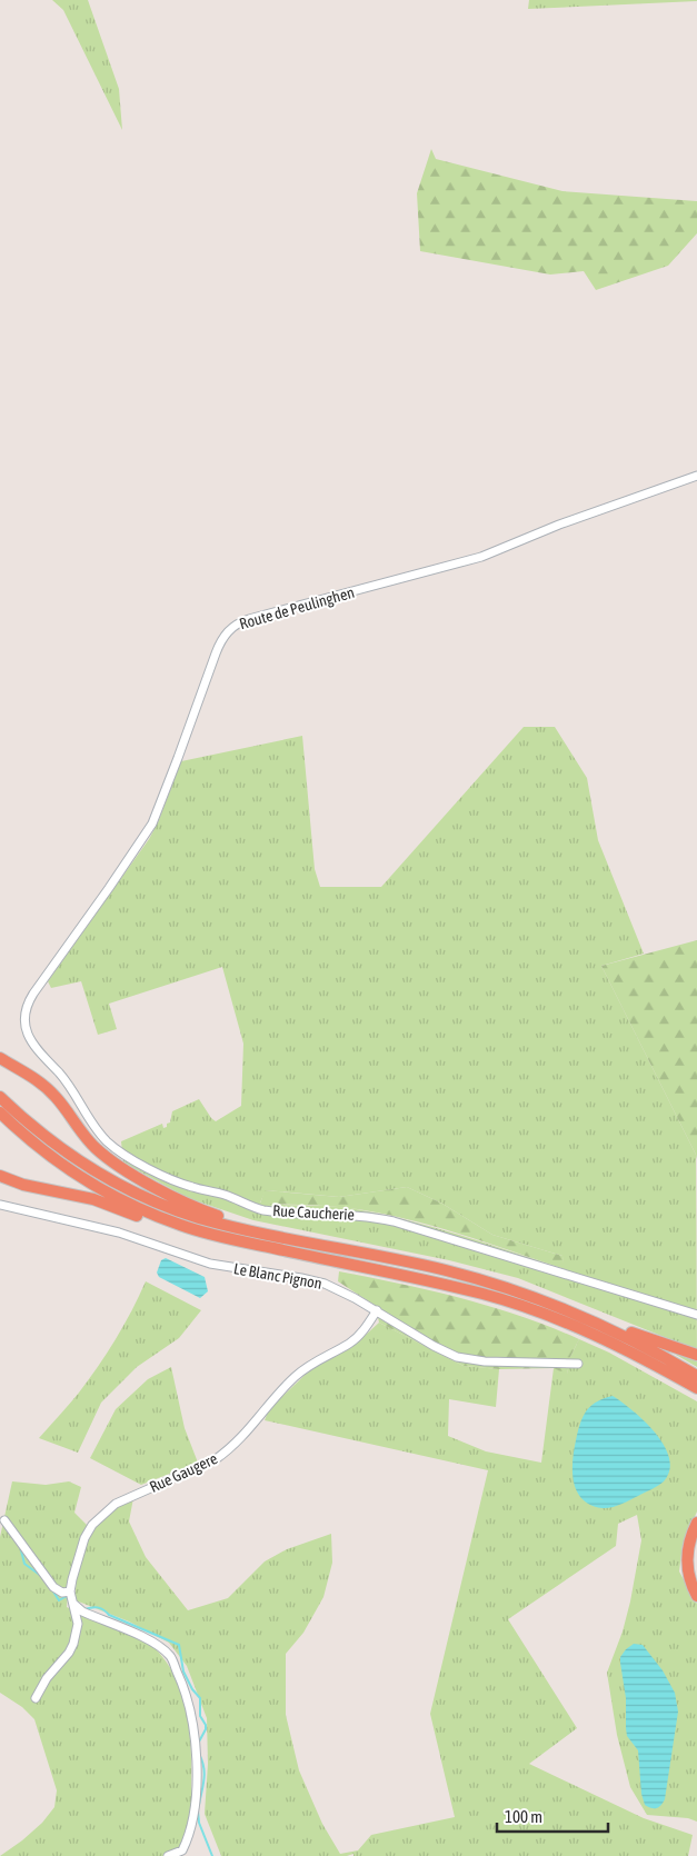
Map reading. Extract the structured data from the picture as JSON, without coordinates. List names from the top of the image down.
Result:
{
  "streets": {
    "street": [
      "Route de Peulinghen",
      "Rue Caucherie",
      "Le Blanc Pignon",
      "Rue Gaugere"
    ]
  },
  "crossings": [
    ["Route de Peulinghen", "Rue Caucherie"],
    ["Le Blanc Pignon", "Rue Gaugere"]
  ],
  "scale_bar": "100 m"
}
